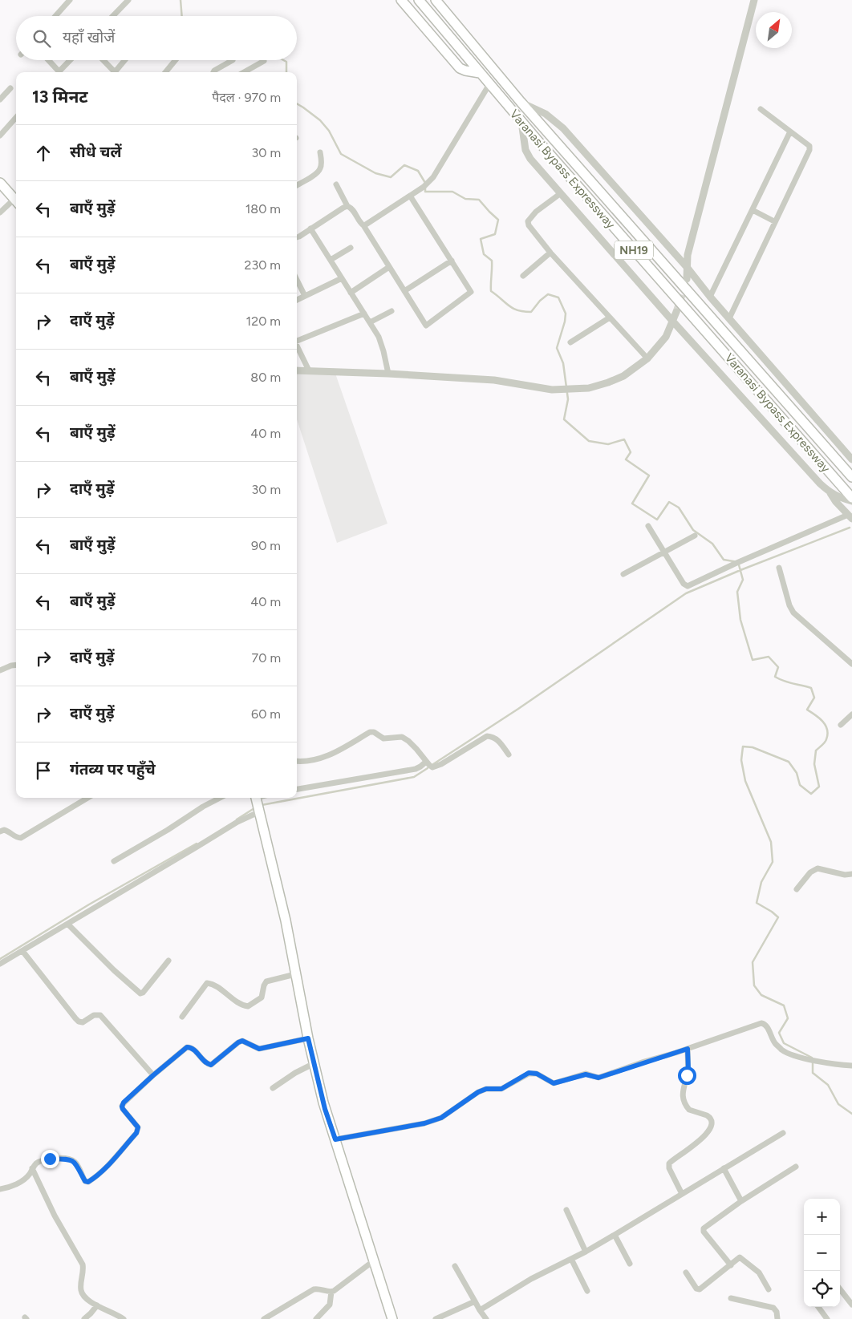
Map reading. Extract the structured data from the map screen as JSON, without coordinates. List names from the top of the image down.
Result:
{
  "streets": {
    "main road": ["Varanasi Bypass Expressway", "NH19"]
  },
  "north": "top right",
  "page": {
    "search": "यहाँ खोजें",
    "heading": ["13 मिनट", "पैदल · 970 m"],
    "list": [
      ["सीधे चलें", "30 m"],
      ["बाएँ मुड़ें", "180 m"],
      ["बाएँ मुड़ें", "230 m"],
      ["दाएँ मुड़ें", "120 m"],
      ["बाएँ मुड़ें", "80 m"],
      ["बाएँ मुड़ें", "40 m"],
      ["दाएँ मुड़ें", "30 m"],
      ["बाएँ मुड़ें", "90 m"],
      ["बाएँ मुड़ें", "40 m"],
      ["दाएँ मुड़ें", "70 m"],
      ["दाएँ मुड़ें", "60 m"],
      "गंतव्य पर पहुँचे"
    ],
    "map_buttons": ["+", "−"]
  }
}
